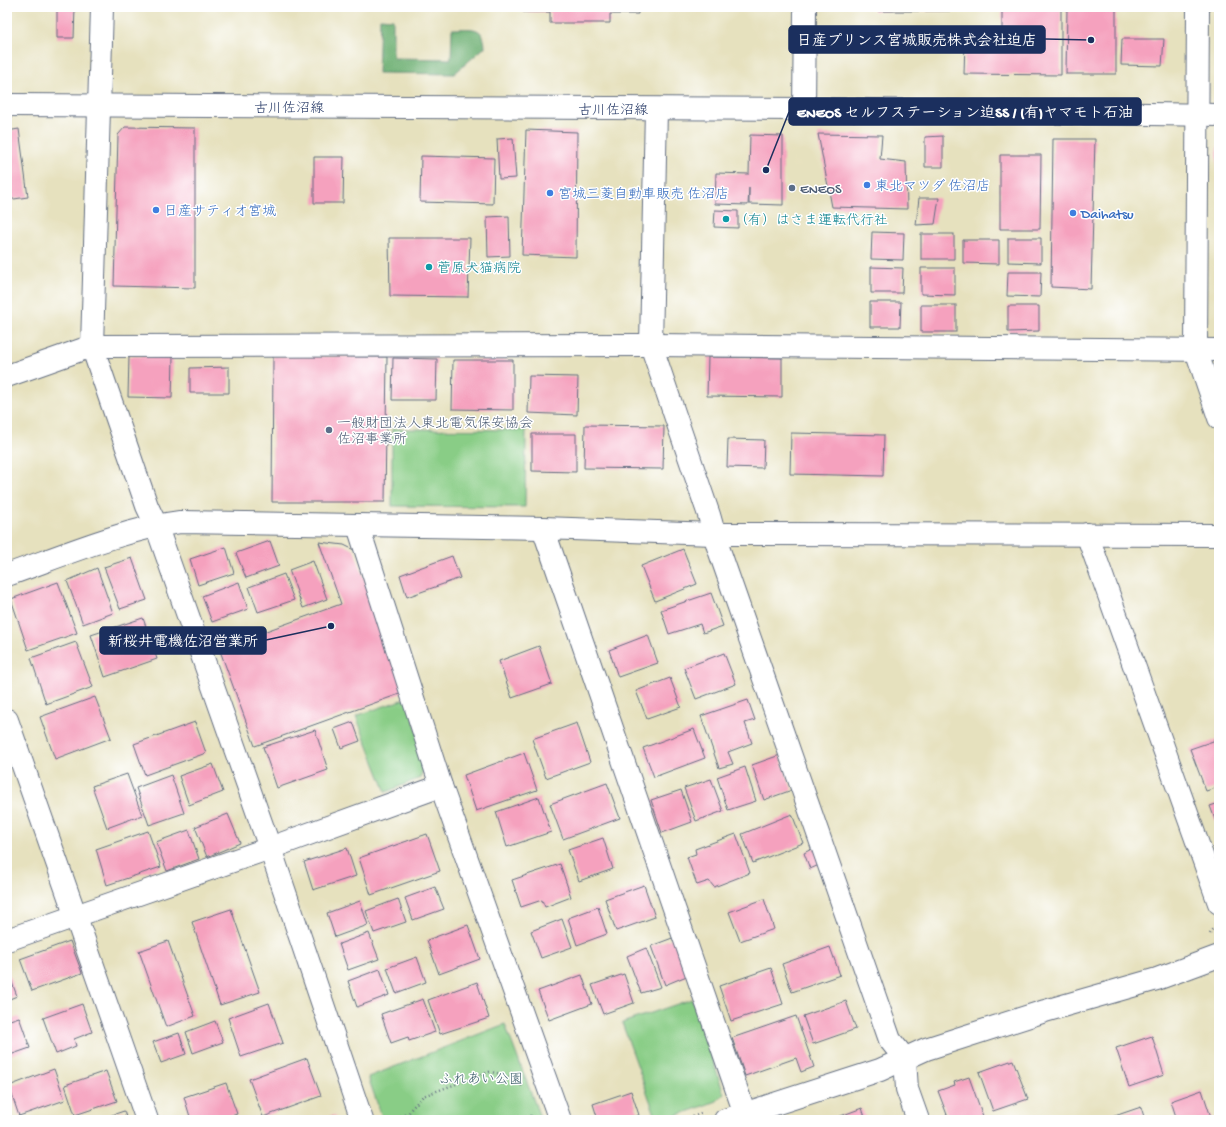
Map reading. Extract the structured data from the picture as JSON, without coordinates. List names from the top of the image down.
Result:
{
  "streets": {
    "street": ["古川佐沼線"]
  },
  "parks": ["ふれあい公園"],
  "places": [
    "日産プリンス宮城販売株式会社迫店",
    "ENEOS セルフステーション迫SS / (有)ヤマモト石油",
    "東北マツダ 佐沼店",
    "ENEOS",
    "宮城三菱自動車販売 佐沼店",
    "日産サティオ宮城",
    "Daihatsu",
    "（有）はさま運転代行社",
    "菅原犬猫病院",
    "一般財団法人東北電気保安協会 佐沼事業所",
    "新桜井電機佐沼営業所"
  ]
}
